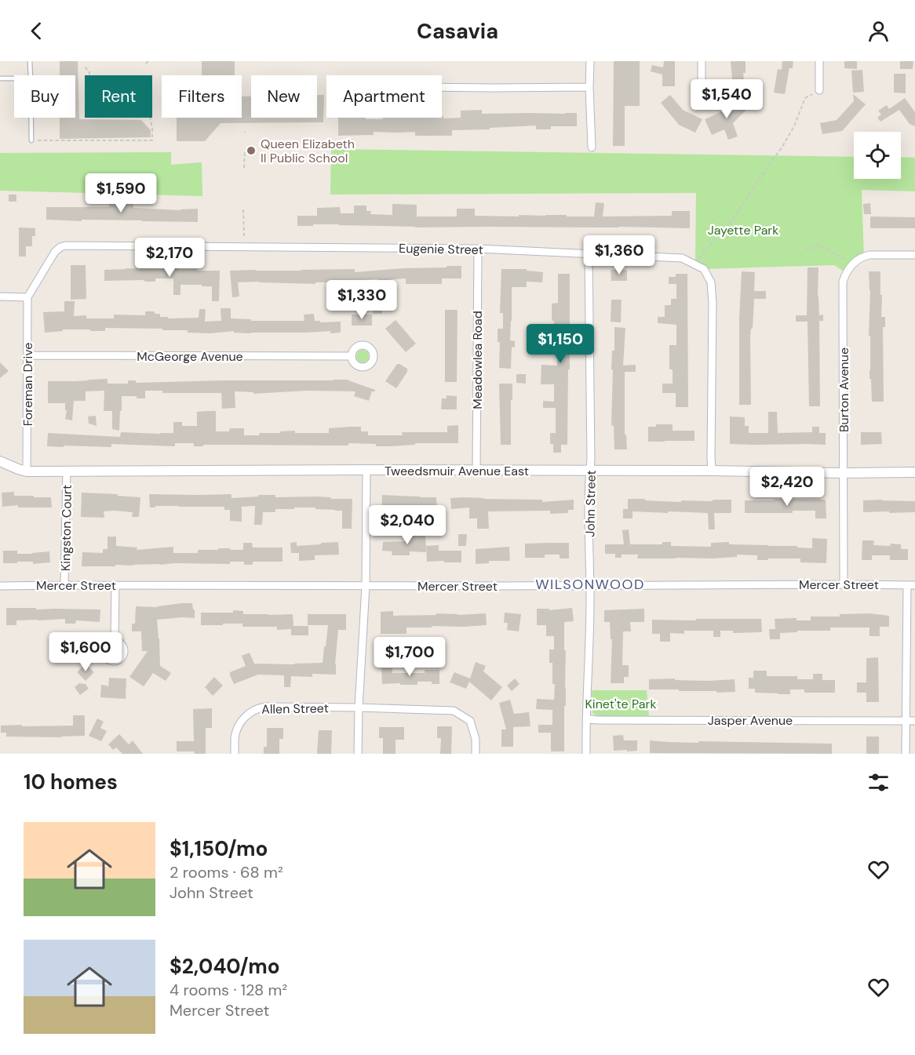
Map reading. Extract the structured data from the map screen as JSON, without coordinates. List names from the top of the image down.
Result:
{
  "streets": {
    "street": [
      "Eugenie Street",
      "McGeorge Avenue",
      "Meadowlea Road",
      "Foreman Drive",
      "Burton Avenue",
      "Tweedsmuir Avenue East",
      "John Street",
      "Kingston Court",
      "Mercer Street",
      "Allen Street",
      "Jasper Avenue"
    ]
  },
  "crossings": [
    ["Eugenie Street", "Meadowlea Road"],
    ["Eugenie Street", "Foreman Drive"],
    ["Eugenie Street", "Tweedsmuir Avenue East"],
    ["Eugenie Street", "John Street"],
    ["McGeorge Avenue", "Foreman Drive"],
    ["Meadowlea Road", "Tweedsmuir Avenue East"],
    ["Foreman Drive", "Tweedsmuir Avenue East"],
    ["Burton Avenue", "Tweedsmuir Avenue East"],
    ["Burton Avenue", "Mercer Street"],
    ["Tweedsmuir Avenue East", "John Street"],
    ["Tweedsmuir Avenue East", "Kingston Court"],
    ["John Street", "Mercer Street"],
    ["John Street", "Jasper Avenue"],
    ["Kingston Court", "Mercer Street"]
  ],
  "districts": ["WILSONWOOD"],
  "parks": ["Jayette Park", "Kinet'te Park"],
  "places": ["Queen Elizabeth II Public School"],
  "page": {
    "header": "Casavia",
    "chip": [
      "Buy",
      "Rent",
      "Filters",
      "New",
      "Apartment"
    ],
    "price": [
      "$1,540",
      "$1,590",
      "$1,360",
      "$2,170",
      "$1,330",
      "$1,150",
      "$2,420",
      "$2,040",
      "$1,600",
      "$1,700"
    ],
    "heading": "10 homes",
    "list": [
      {
        "name": "$1,150/mo",
        "note": "2 rooms · 68 m² · John Street"
      },
      {
        "name": "$2,040/mo",
        "note": "4 rooms · 128 m² · Mercer Street"
      }
    ]
  }
}
